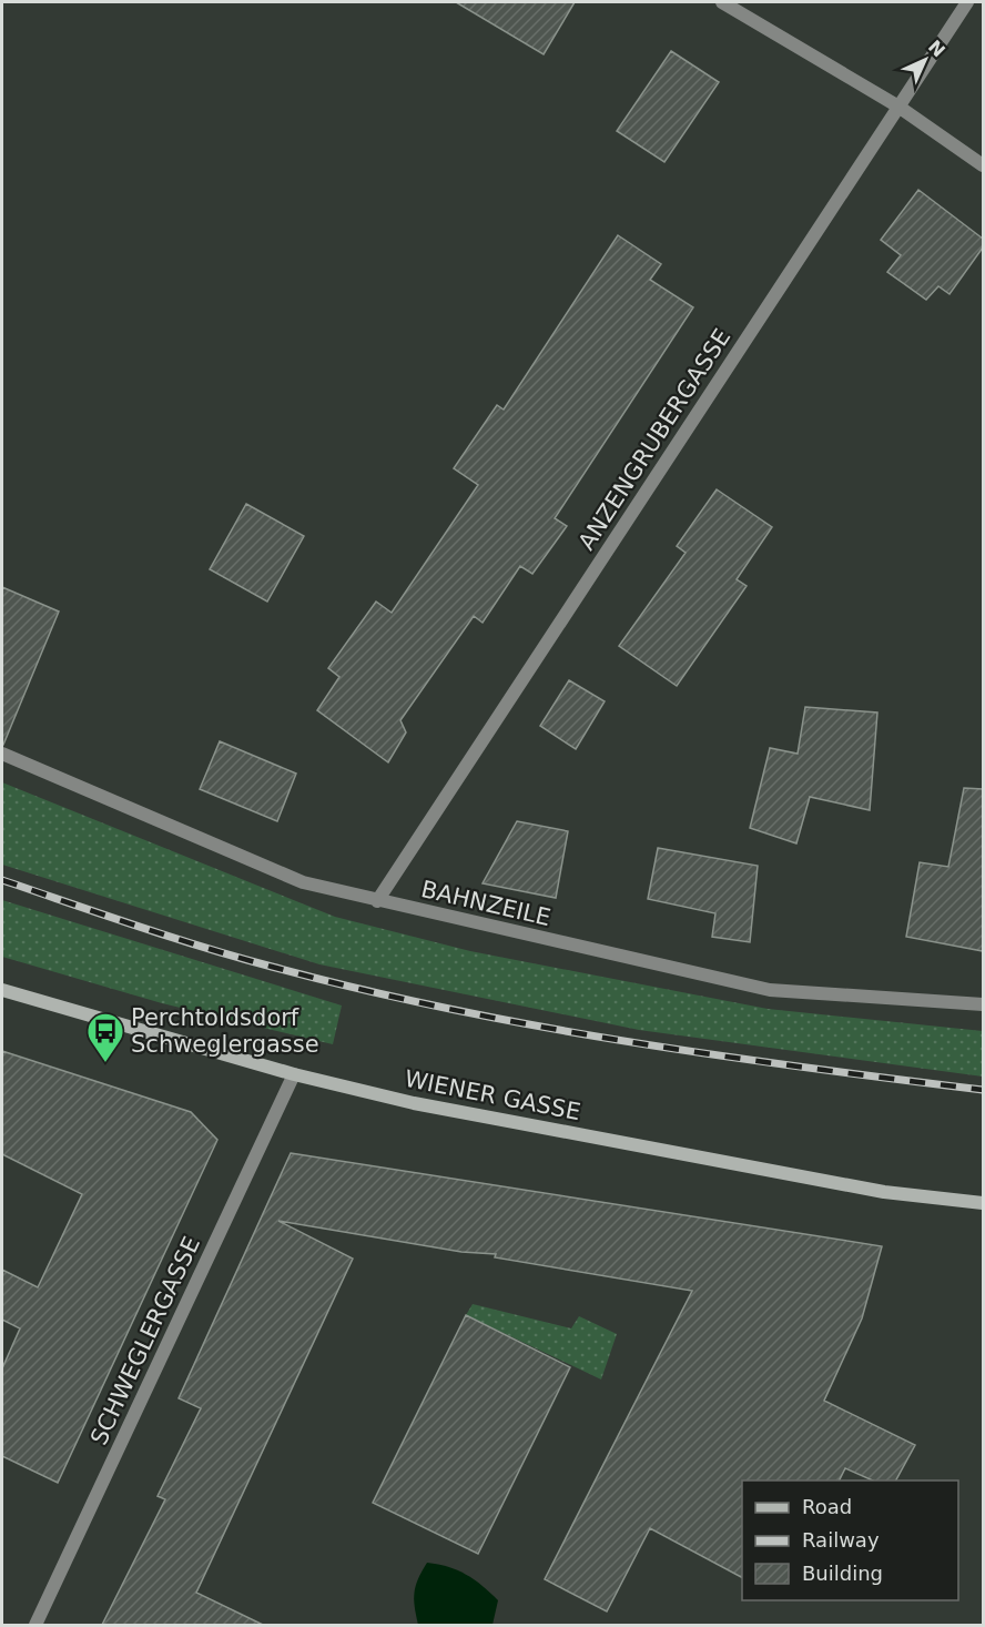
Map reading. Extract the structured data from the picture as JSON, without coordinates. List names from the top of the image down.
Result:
{
  "streets": {
    "main road": ["WIENER GASSE"],
    "street": ["ANZENGRUBERGASSE", "BAHNZEILE", "SCHWEGLERGASSE"]
  },
  "crossings": [
    ["ANZENGRUBERGASSE", "BAHNZEILE"],
    ["WIENER GASSE", "SCHWEGLERGASSE"]
  ],
  "places": {
    "bus stop": ["Perchtoldsdorf Schweglergasse"]
  },
  "legend": ["Road", "Railway", "Building"],
  "north": "top right"
}
